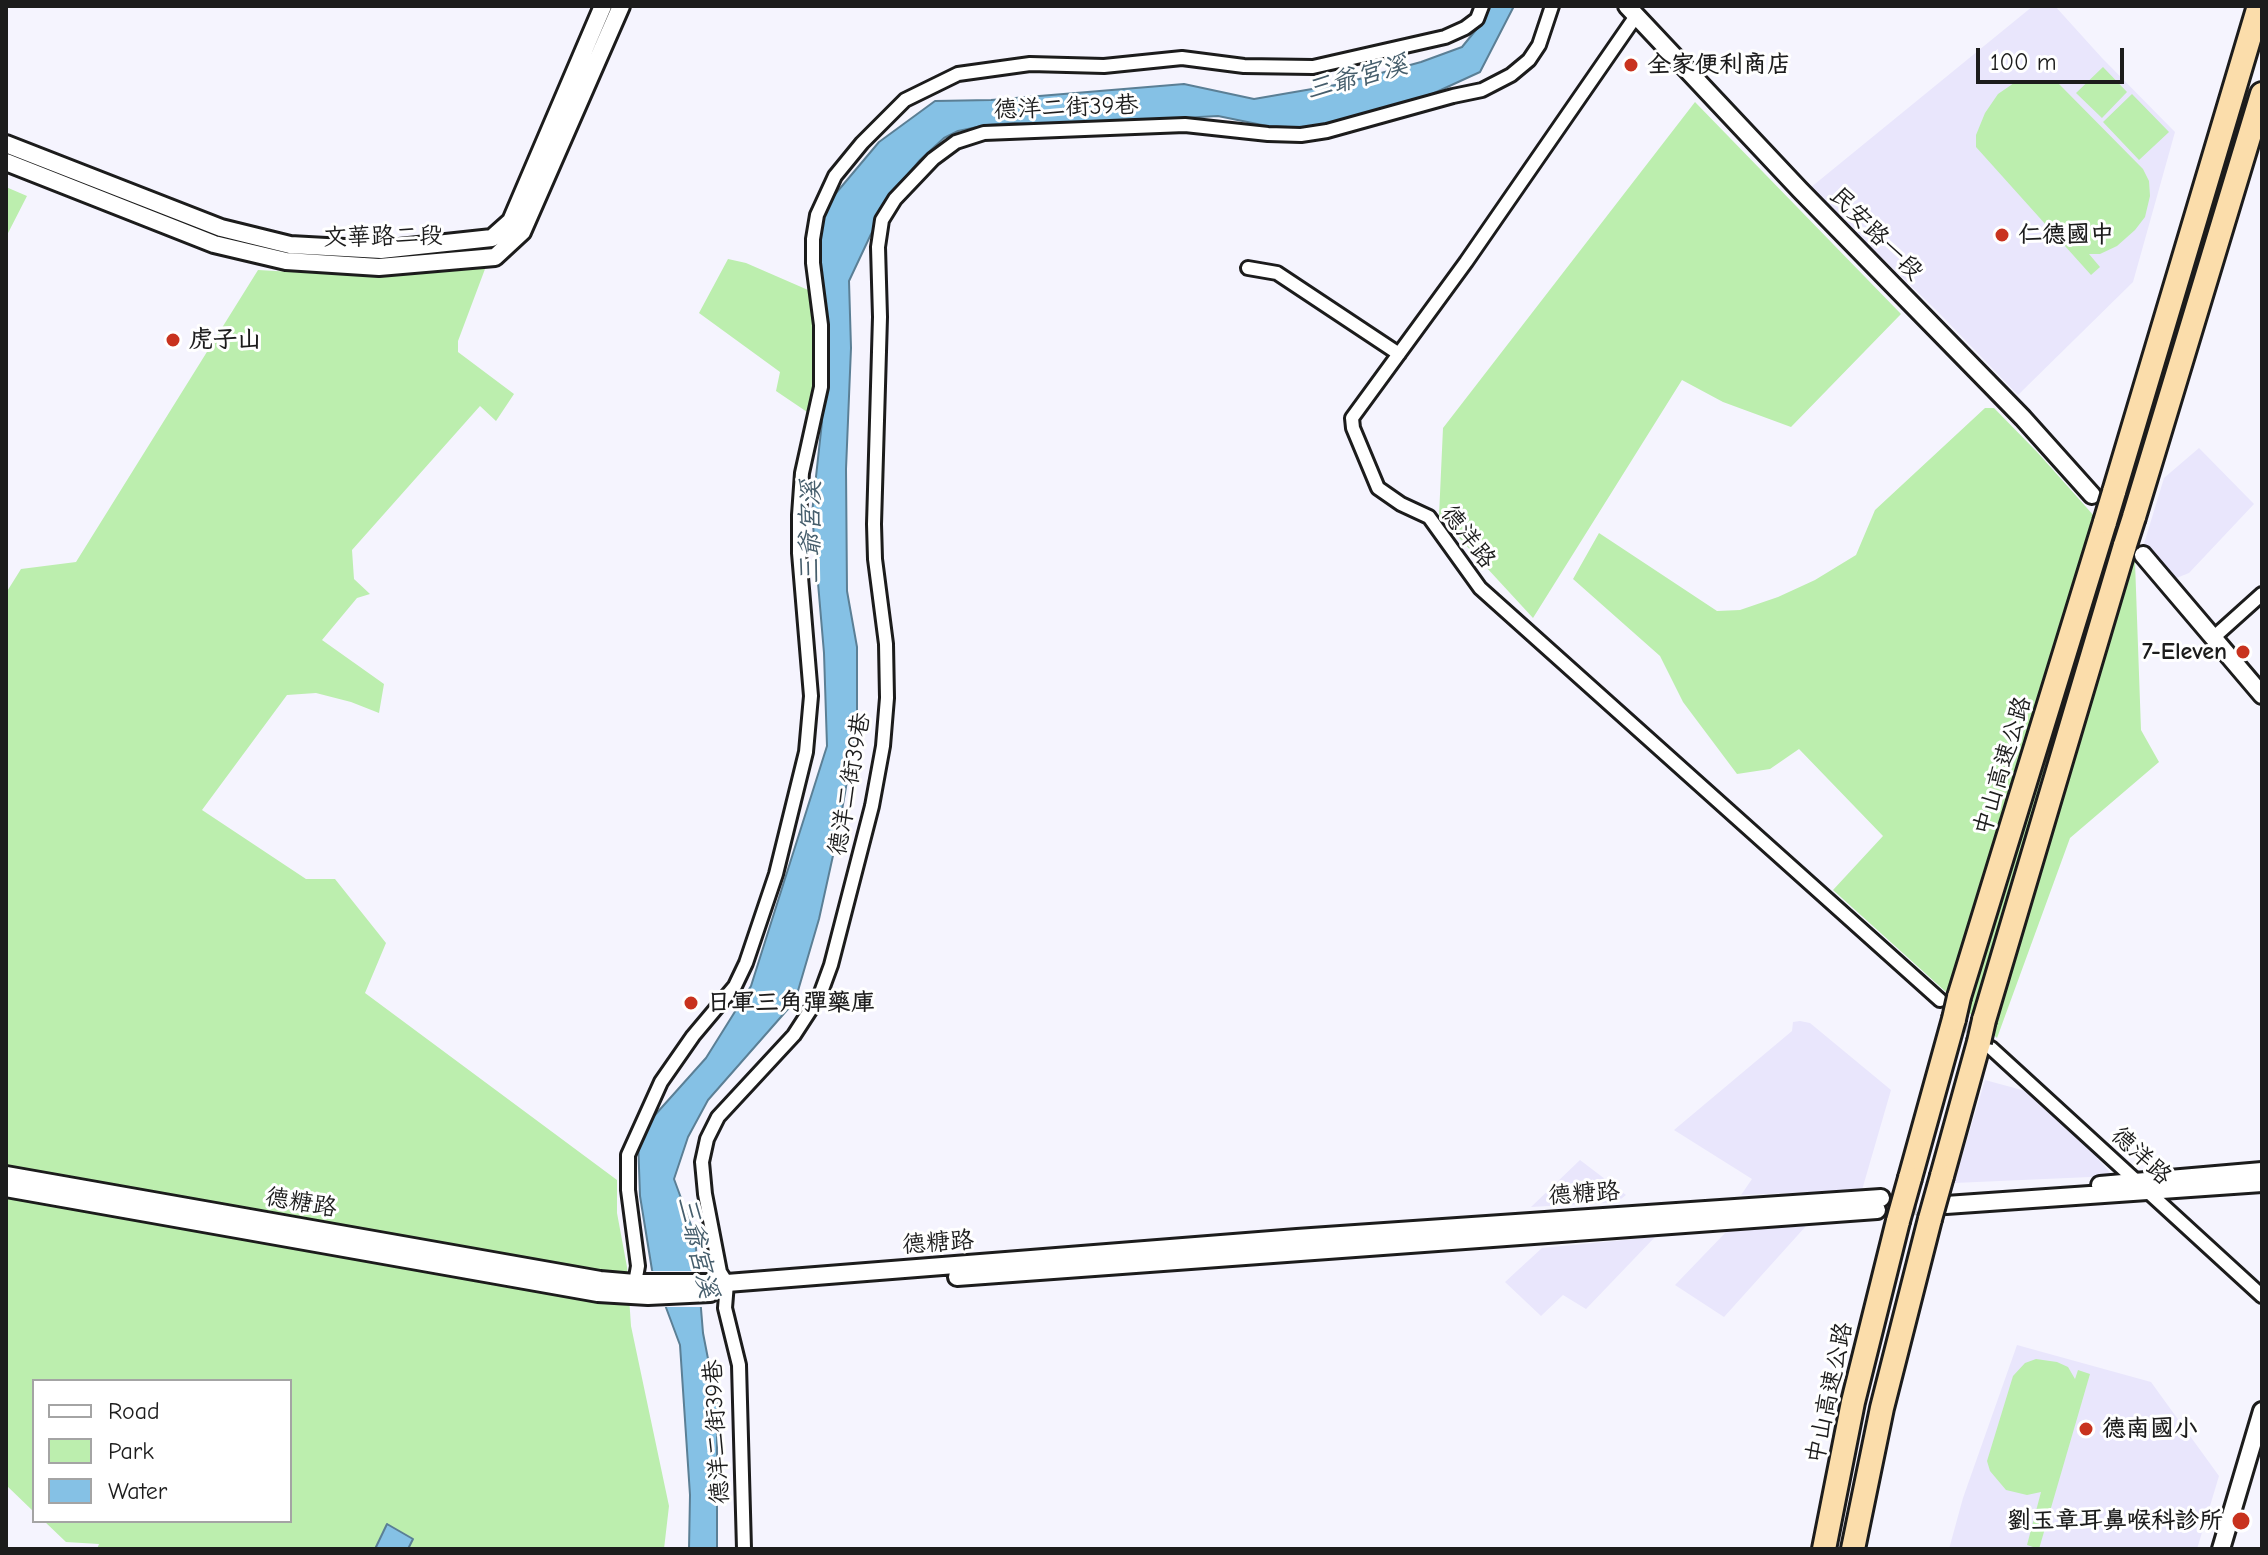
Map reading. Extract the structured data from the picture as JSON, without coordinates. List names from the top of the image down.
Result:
{
  "streets": {
    "highway": ["中山高速公路"],
    "street": [
      "德洋二街39巷",
      "民安路一段",
      "文華路二段",
      "德洋路",
      "德糖路"
    ]
  },
  "crossings": [
    ["德洋二街39巷", "德糖路"],
    ["民安路一段", "德洋路"],
    ["民安路一段", "中山高速公路"],
    ["德洋路", "中山高速公路"]
  ],
  "water": ["三爺宮溪"],
  "places": [
    "全家便利商店",
    "仁德國中",
    "虎子山",
    "7-Eleven",
    "日軍三角彈藥庫",
    "德南國小",
    "劉玉章耳鼻喉科診所"
  ],
  "legend": ["Road", "Park", "Water"],
  "scale_bar": "100 m"
}
